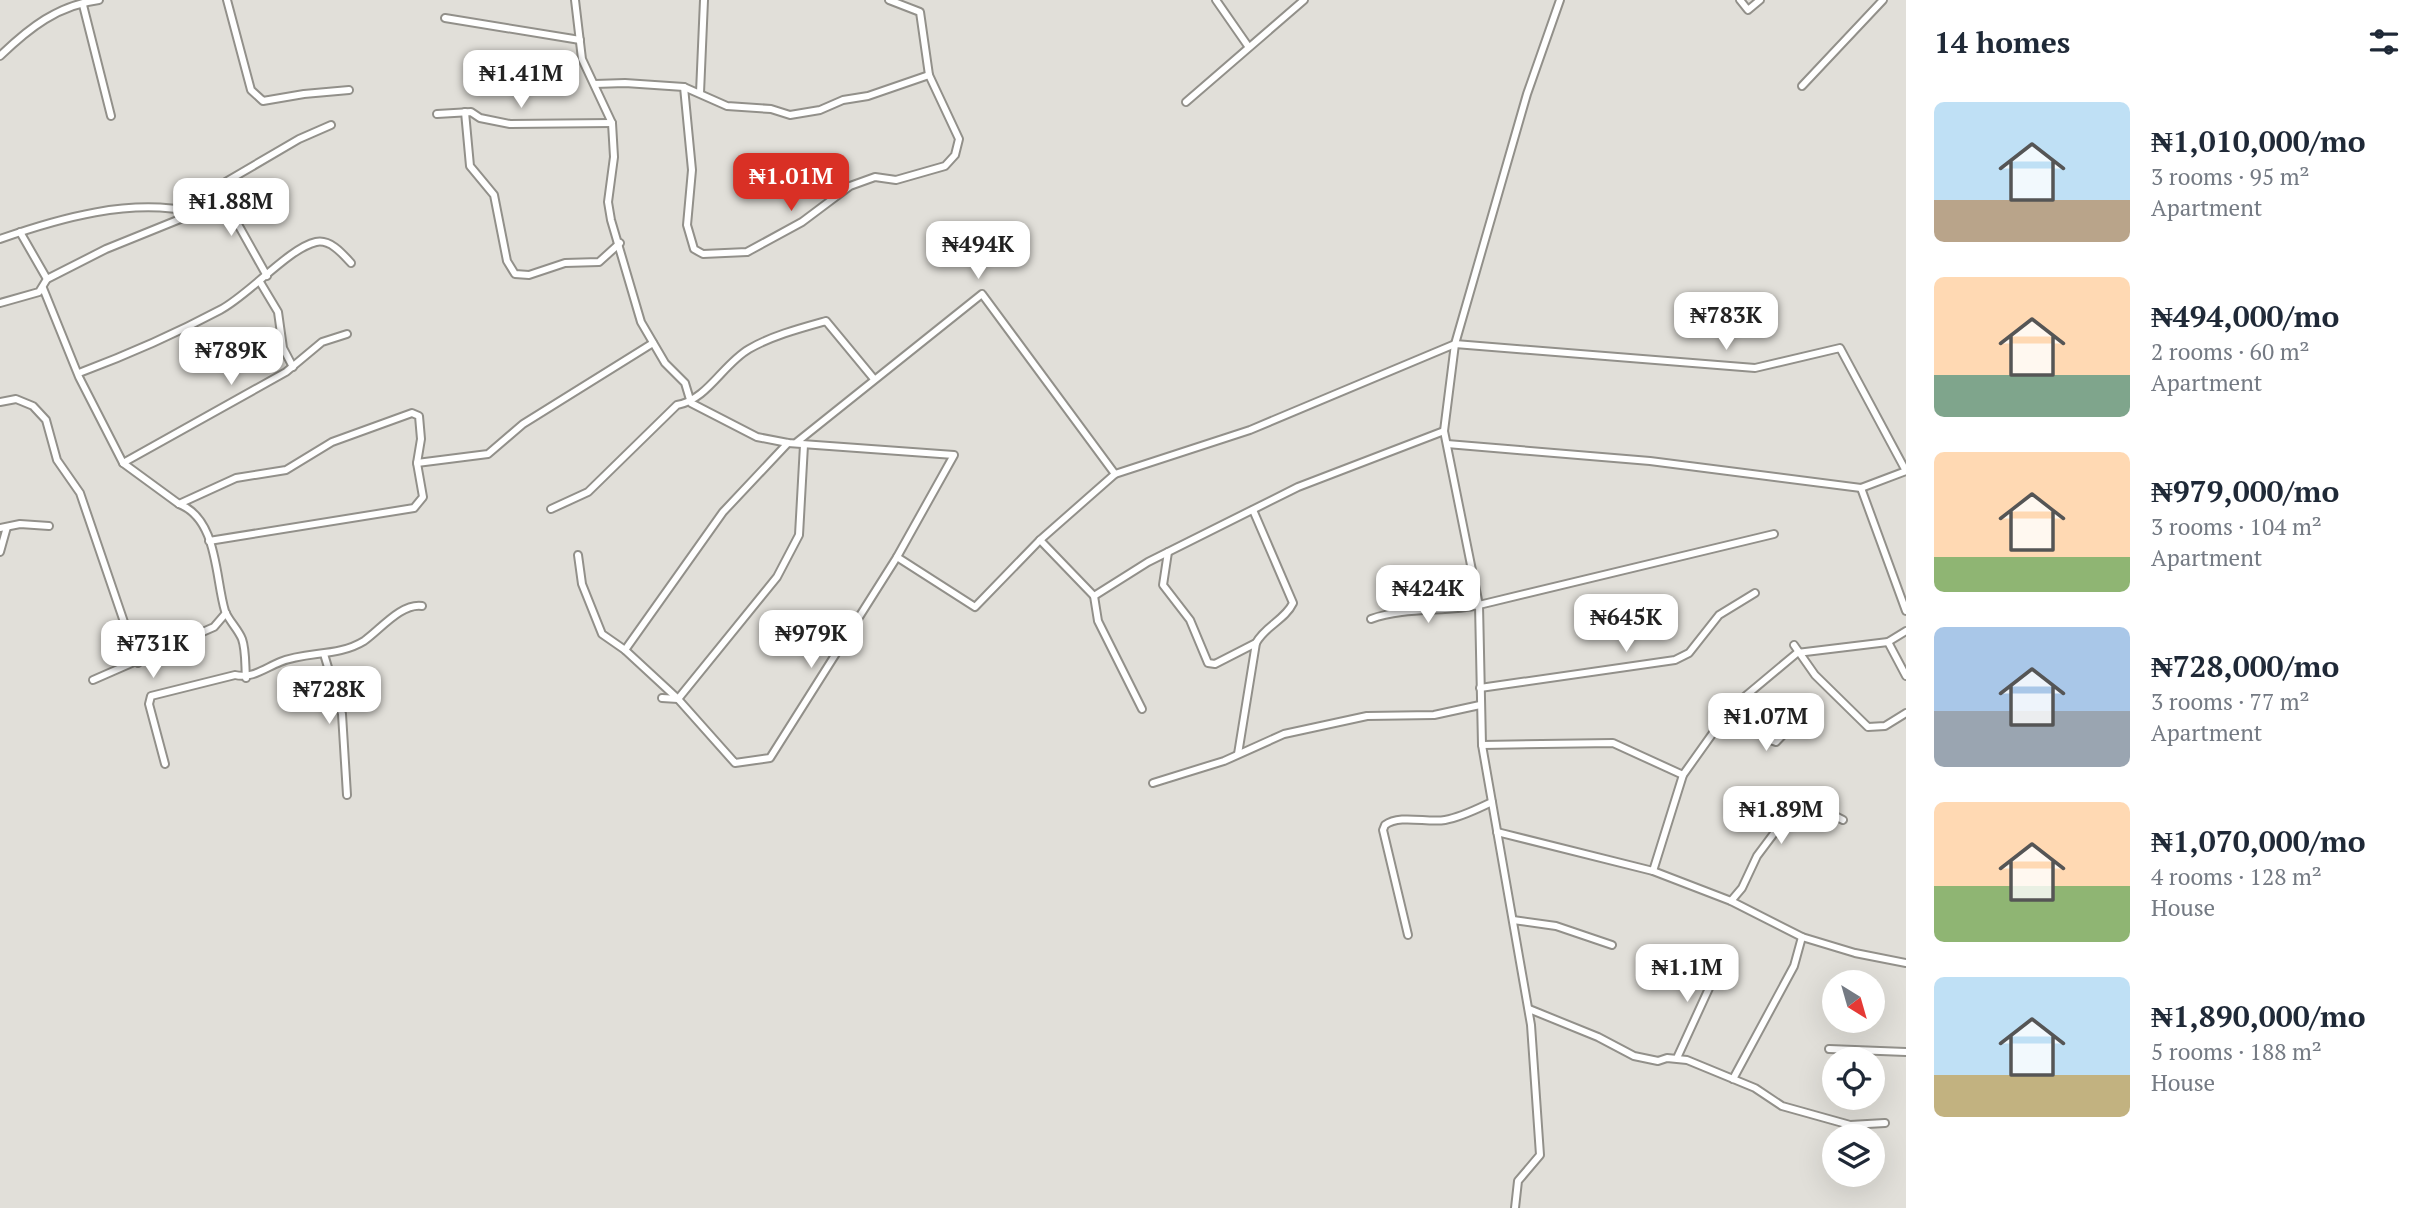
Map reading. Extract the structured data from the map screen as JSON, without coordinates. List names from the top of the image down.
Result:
{
  "north": "bottom right",
  "page": {
    "heading": "14 homes",
    "price": [
      "₦1.41M",
      "₦1.01M",
      "₦1.88M",
      "₦494K",
      "₦783K",
      "₦789K",
      "₦424K",
      "₦645K",
      "₦979K",
      "₦731K",
      "₦728K",
      "₦1.07M",
      "₦1.89M",
      "₦1.1M"
    ],
    "list": [
      {
        "name": "₦1,010,000/mo",
        "note": "3 rooms · 95 m² · Apartment"
      },
      {
        "name": "₦494,000/mo",
        "note": "2 rooms · 60 m² · Apartment"
      },
      {
        "name": "₦979,000/mo",
        "note": "3 rooms · 104 m² · Apartment"
      },
      {
        "name": "₦728,000/mo",
        "note": "3 rooms · 77 m² · Apartment"
      },
      {
        "name": "₦1,070,000/mo",
        "note": "4 rooms · 128 m² · House"
      },
      {
        "name": "₦1,890,000/mo",
        "note": "5 rooms · 188 m² · House"
      }
    ]
  }
}
